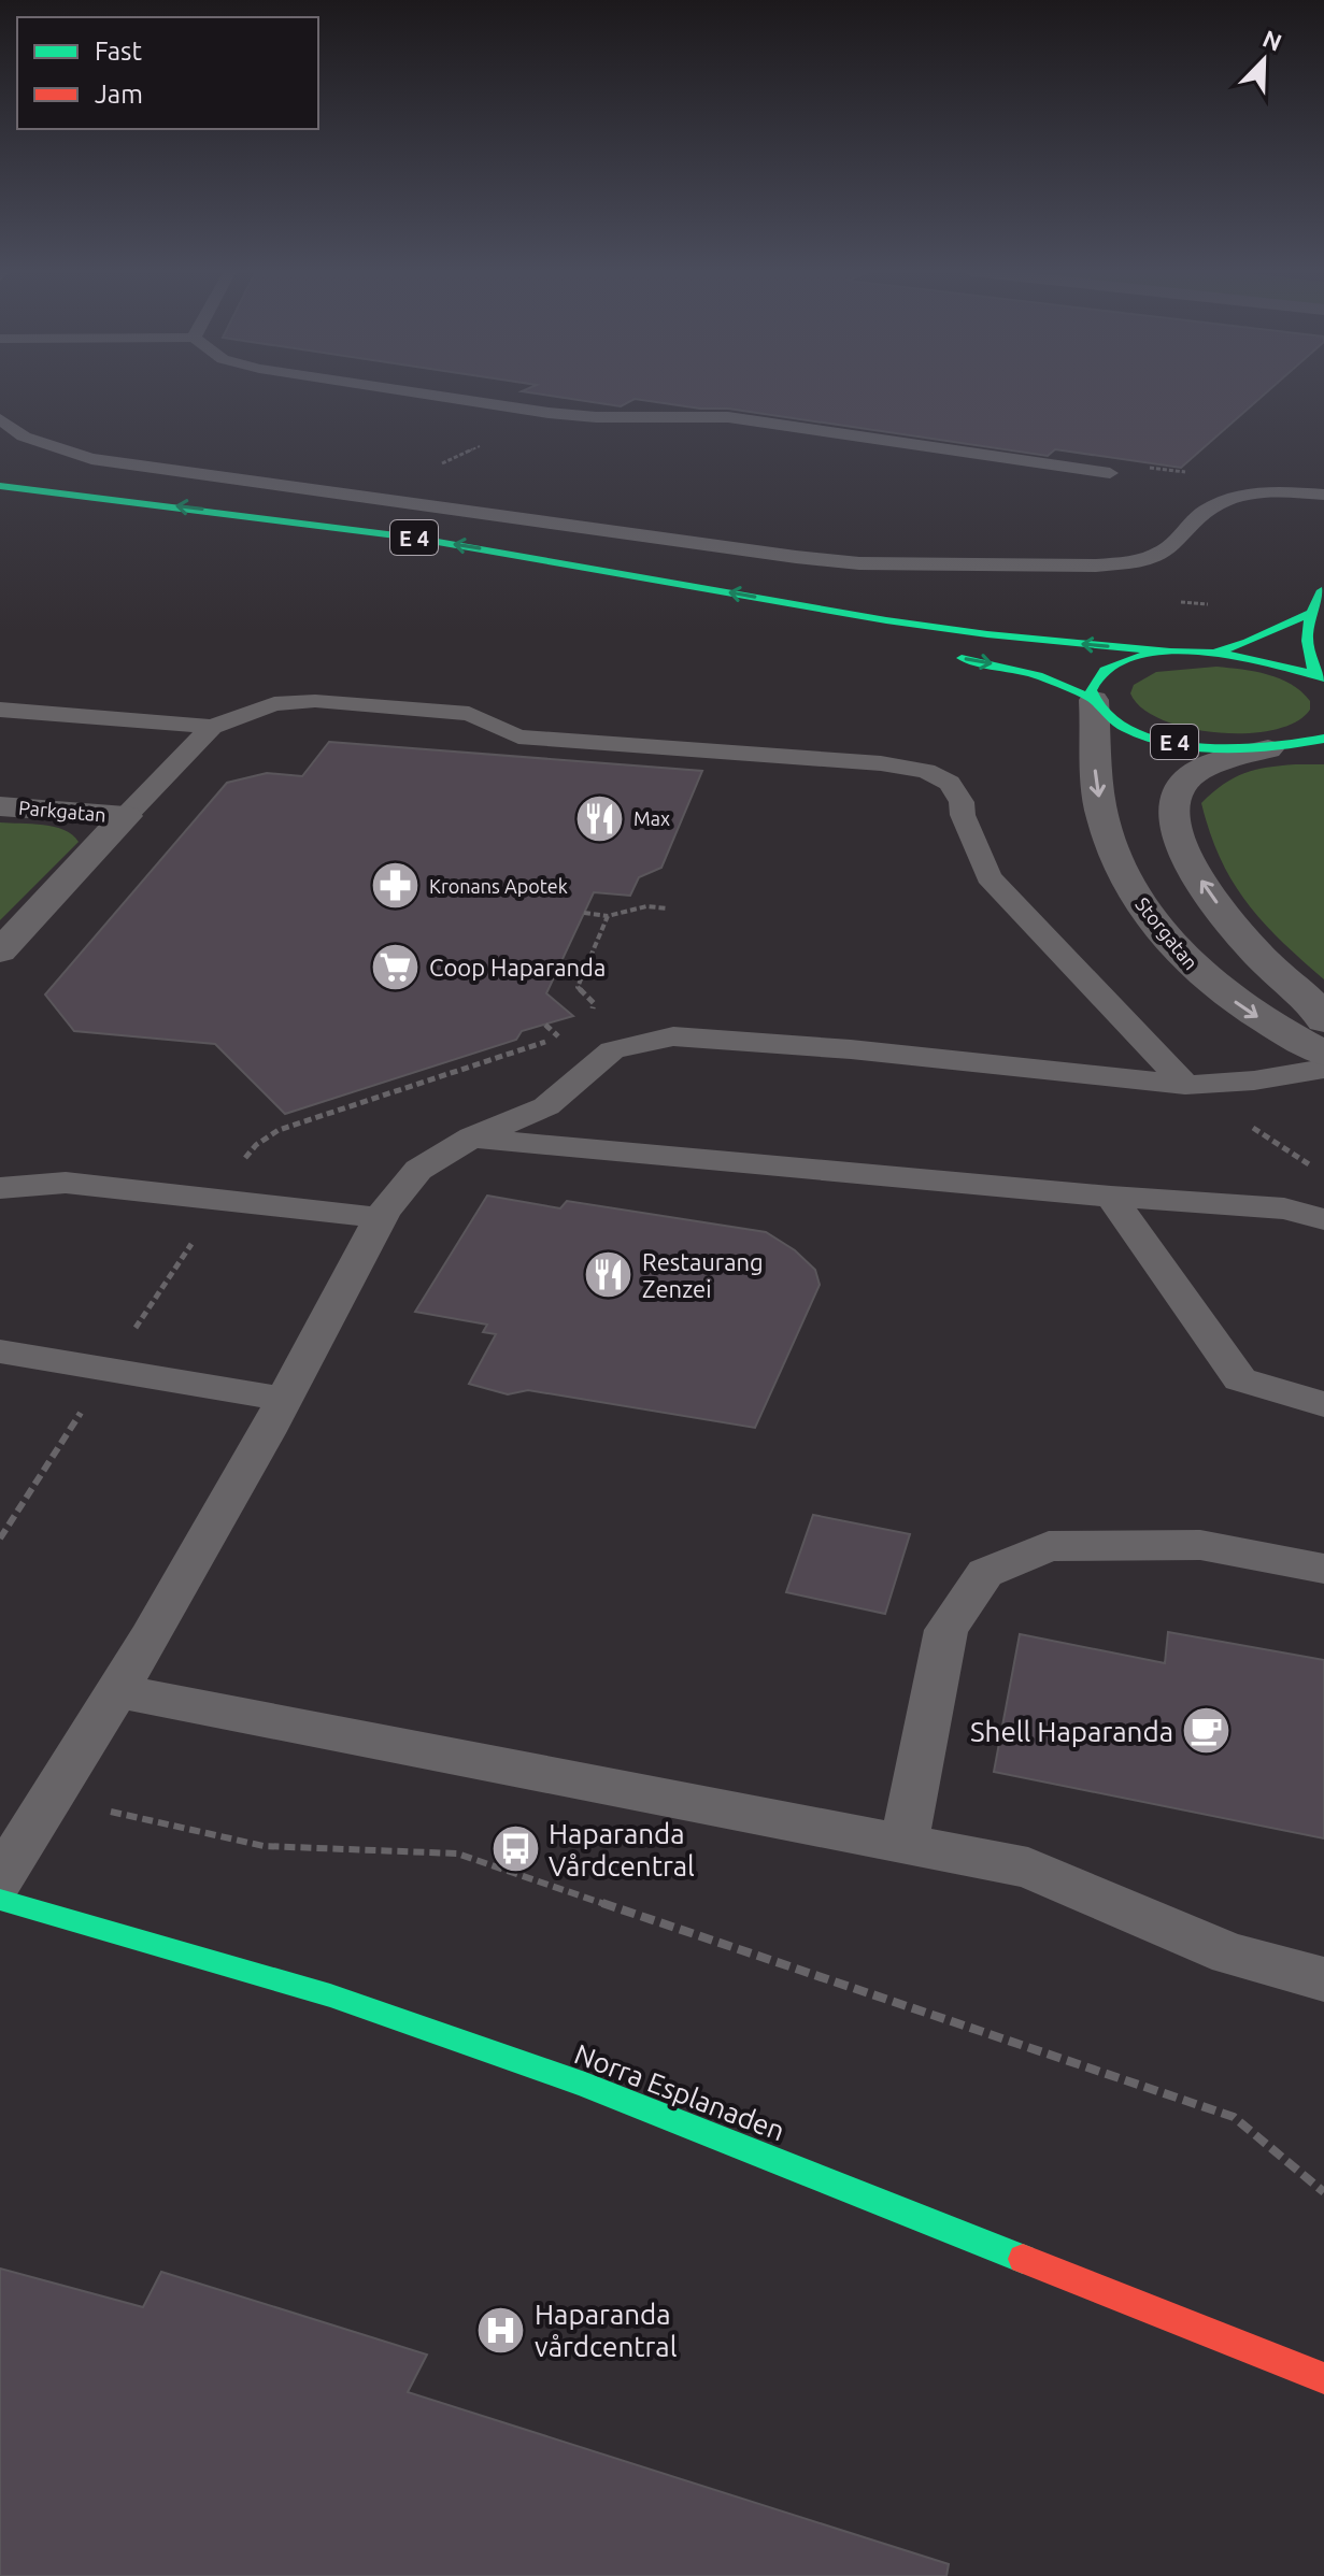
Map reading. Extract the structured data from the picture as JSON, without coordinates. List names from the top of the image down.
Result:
{
  "streets": {
    "main road": ["E 4", "Norra Esplanaden"],
    "street": ["Parkgatan", "Storgatan"]
  },
  "crossings": [
    ["E 4", "Storgatan"]
  ],
  "one_way": ["Storgatan"],
  "places": {
    "restaurant": ["Max", "Restaurang Zenzei"],
    "pharmacy": ["Kronans Apotek"],
    "supermarket": ["Coop Haparanda"],
    "cafe": ["Shell Haparanda"],
    "bus stop": ["Haparanda Vårdcentral"],
    "hospital": ["Haparanda vårdcentral"]
  },
  "legend": ["Fast", "Jam"],
  "north": "top right"
}
